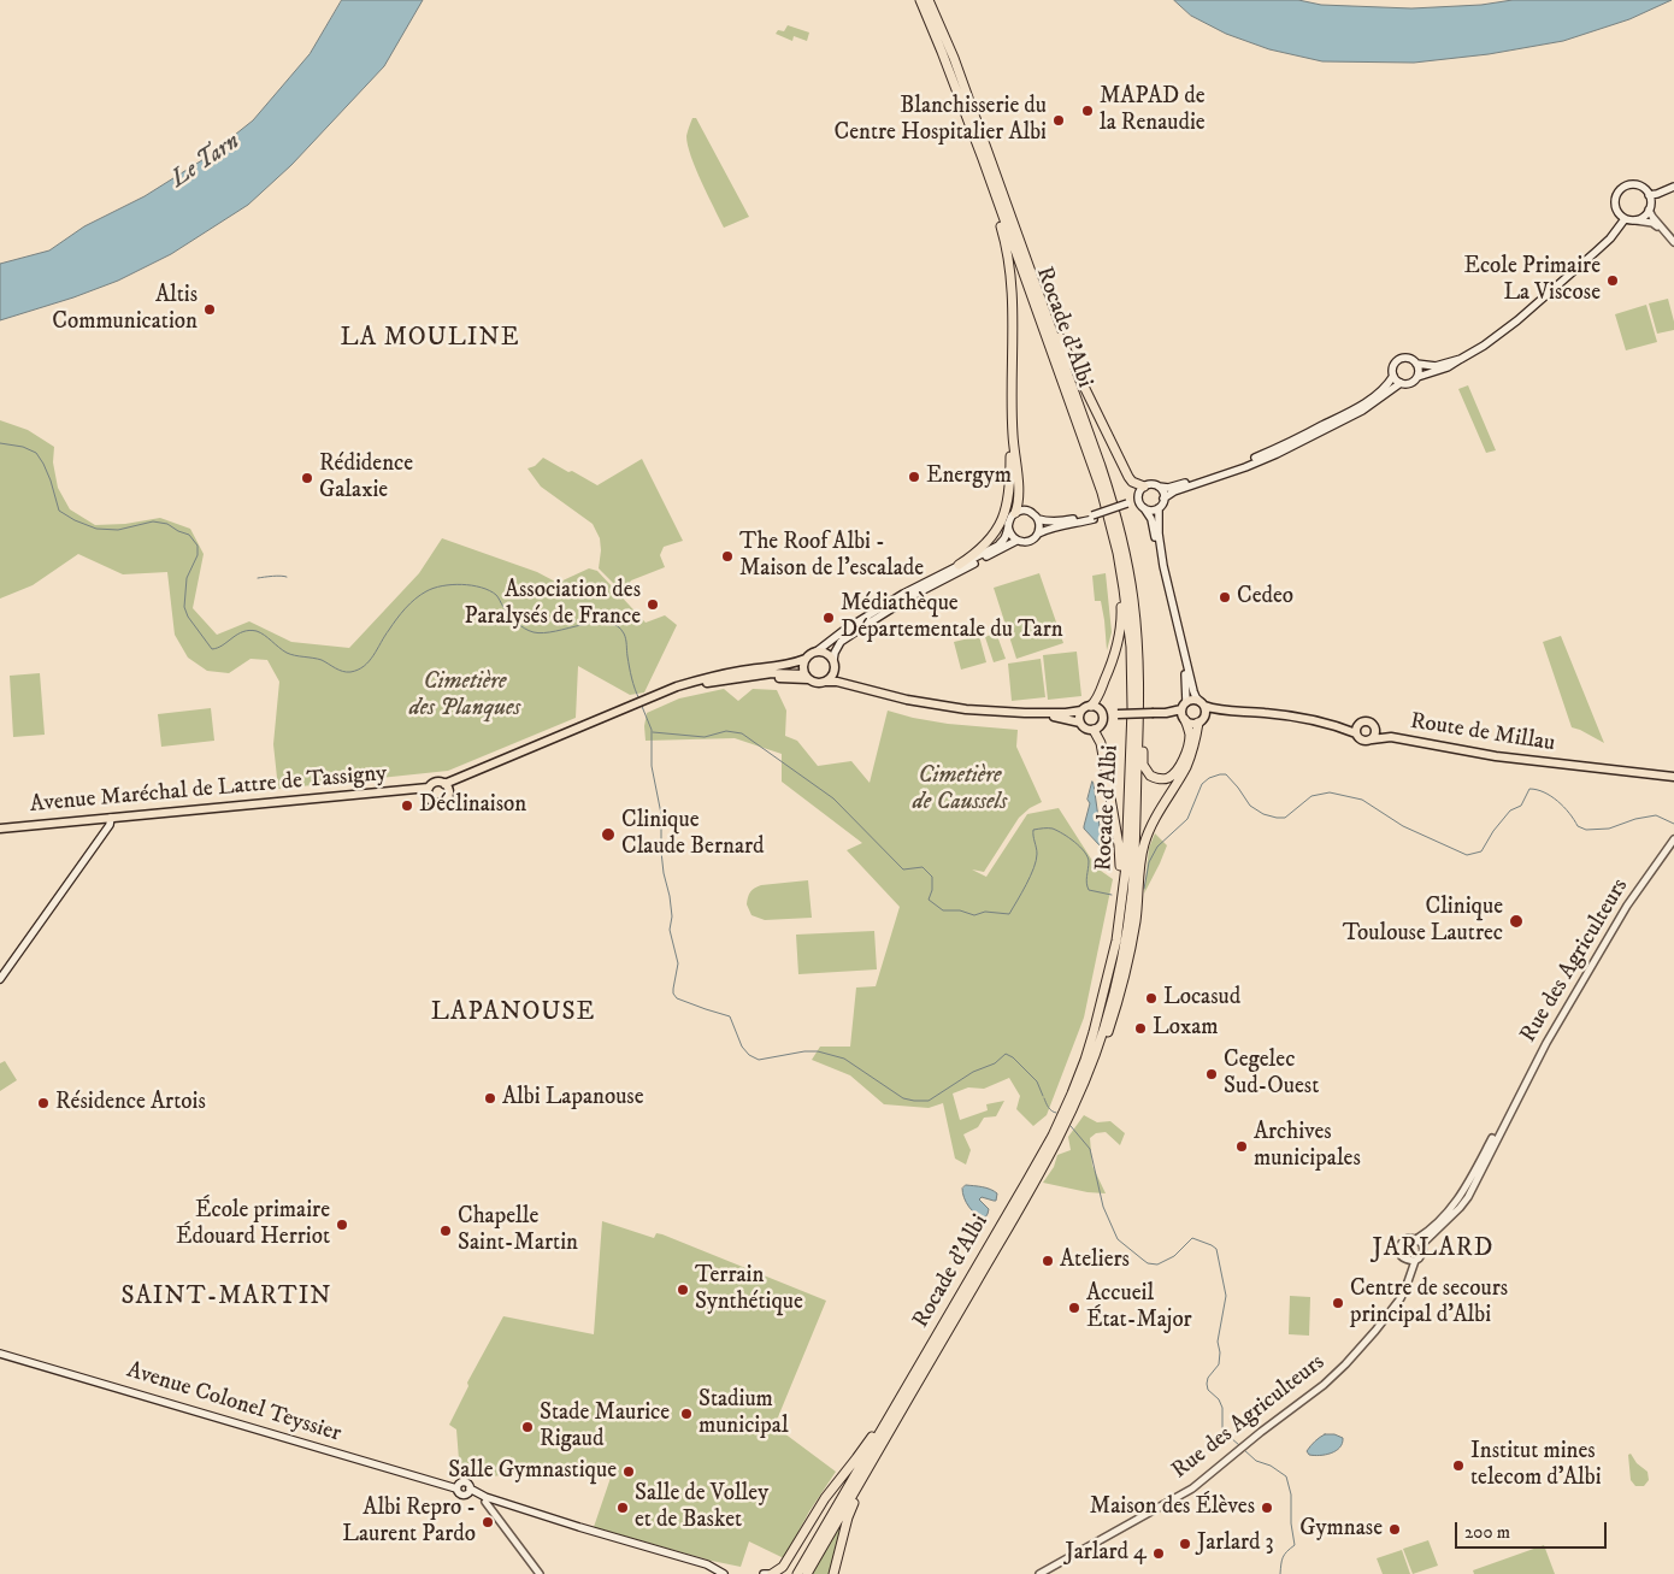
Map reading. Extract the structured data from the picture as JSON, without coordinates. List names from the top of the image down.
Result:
{
  "streets": {
    "highway": ["Rocade d'Albi"],
    "main road": ["Route de Millau", "Avenue Maréchal de Lattre de Tassigny", "Avenue Colonel Teyssier"],
    "street": ["Rue des Agriculteurs"]
  },
  "districts": [
    "LA MOULINE",
    "LAPANOUSE",
    "JARLARD",
    "SAINT-MARTIN"
  ],
  "water": ["Le Tarn"],
  "parks": ["Cimetière des Planques", "Cimetière de Caussels"],
  "places": [
    "MAPAD de la Renaudie",
    "Blanchisserie du Centre Hospitalier Albi",
    "Ecole Primaire La Viscose",
    "Altis Communication",
    "Energym",
    "Rédidence Galaxie",
    "The Roof Albi - Maison de l'escalade",
    "Cedeo",
    "Association des Paralysés de France",
    "Médiathèque Départementale du Tarn",
    "Déclinaison",
    "Clinique Claude Bernard",
    "Clinique Toulouse Lautrec",
    "Locasud",
    "Loxam",
    "Cegelec Sud-Ouest",
    "Albi Lapanouse",
    "Résidence Artois",
    "Archives municipales",
    "École primaire Édouard Herriot",
    "Chapelle Saint-Martin",
    "Ateliers",
    "Terrain Synthétique",
    "Centre de secours principal d'Albi",
    "Accueil État-Major",
    "Stadium municipal",
    "Stade Maurice Rigaud",
    "Institut mines telecom d'Albi",
    "Salle Gymnastique",
    "Salle de Volley et de Basket",
    "Maison des Élèves",
    "Albi Repro - Laurent Pardo",
    "Gymnase",
    "Jarlard 3",
    "Jarlard 4"
  ],
  "scale_bar": "200 m"
}
